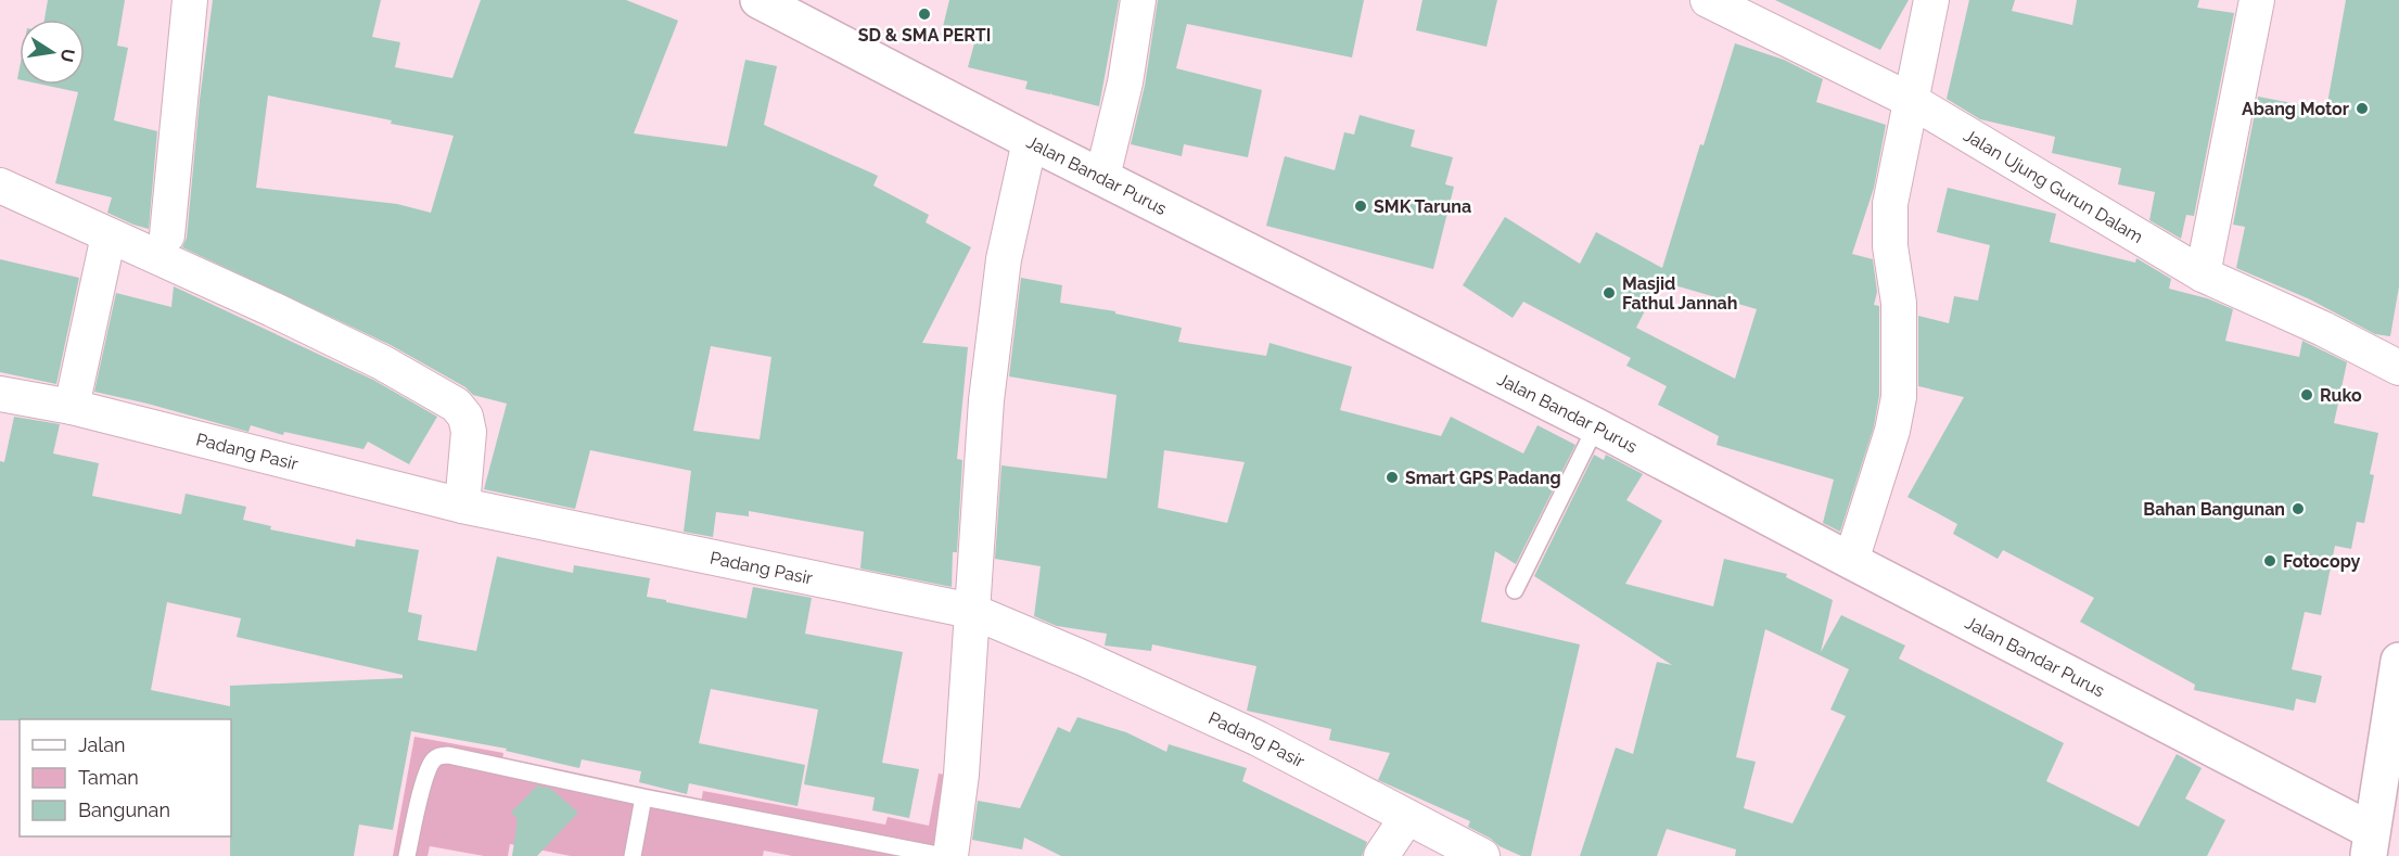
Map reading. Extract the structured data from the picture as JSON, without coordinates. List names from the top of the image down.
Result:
{
  "streets": {
    "street": ["Jalan Bandar Purus", "Jalan Ujung Gurun Dalam", "Padang Pasir"]
  },
  "places": [
    "SD & SMA PERTI",
    "Abang Motor",
    "SMK Taruna",
    "Masjid Fathul Jannah",
    "Ruko",
    "Smart GPS Padang",
    "Bahan Bangunan",
    "Fotocopy"
  ],
  "legend": ["Jalan", "Taman", "Bangunan"],
  "north": "right"
}
